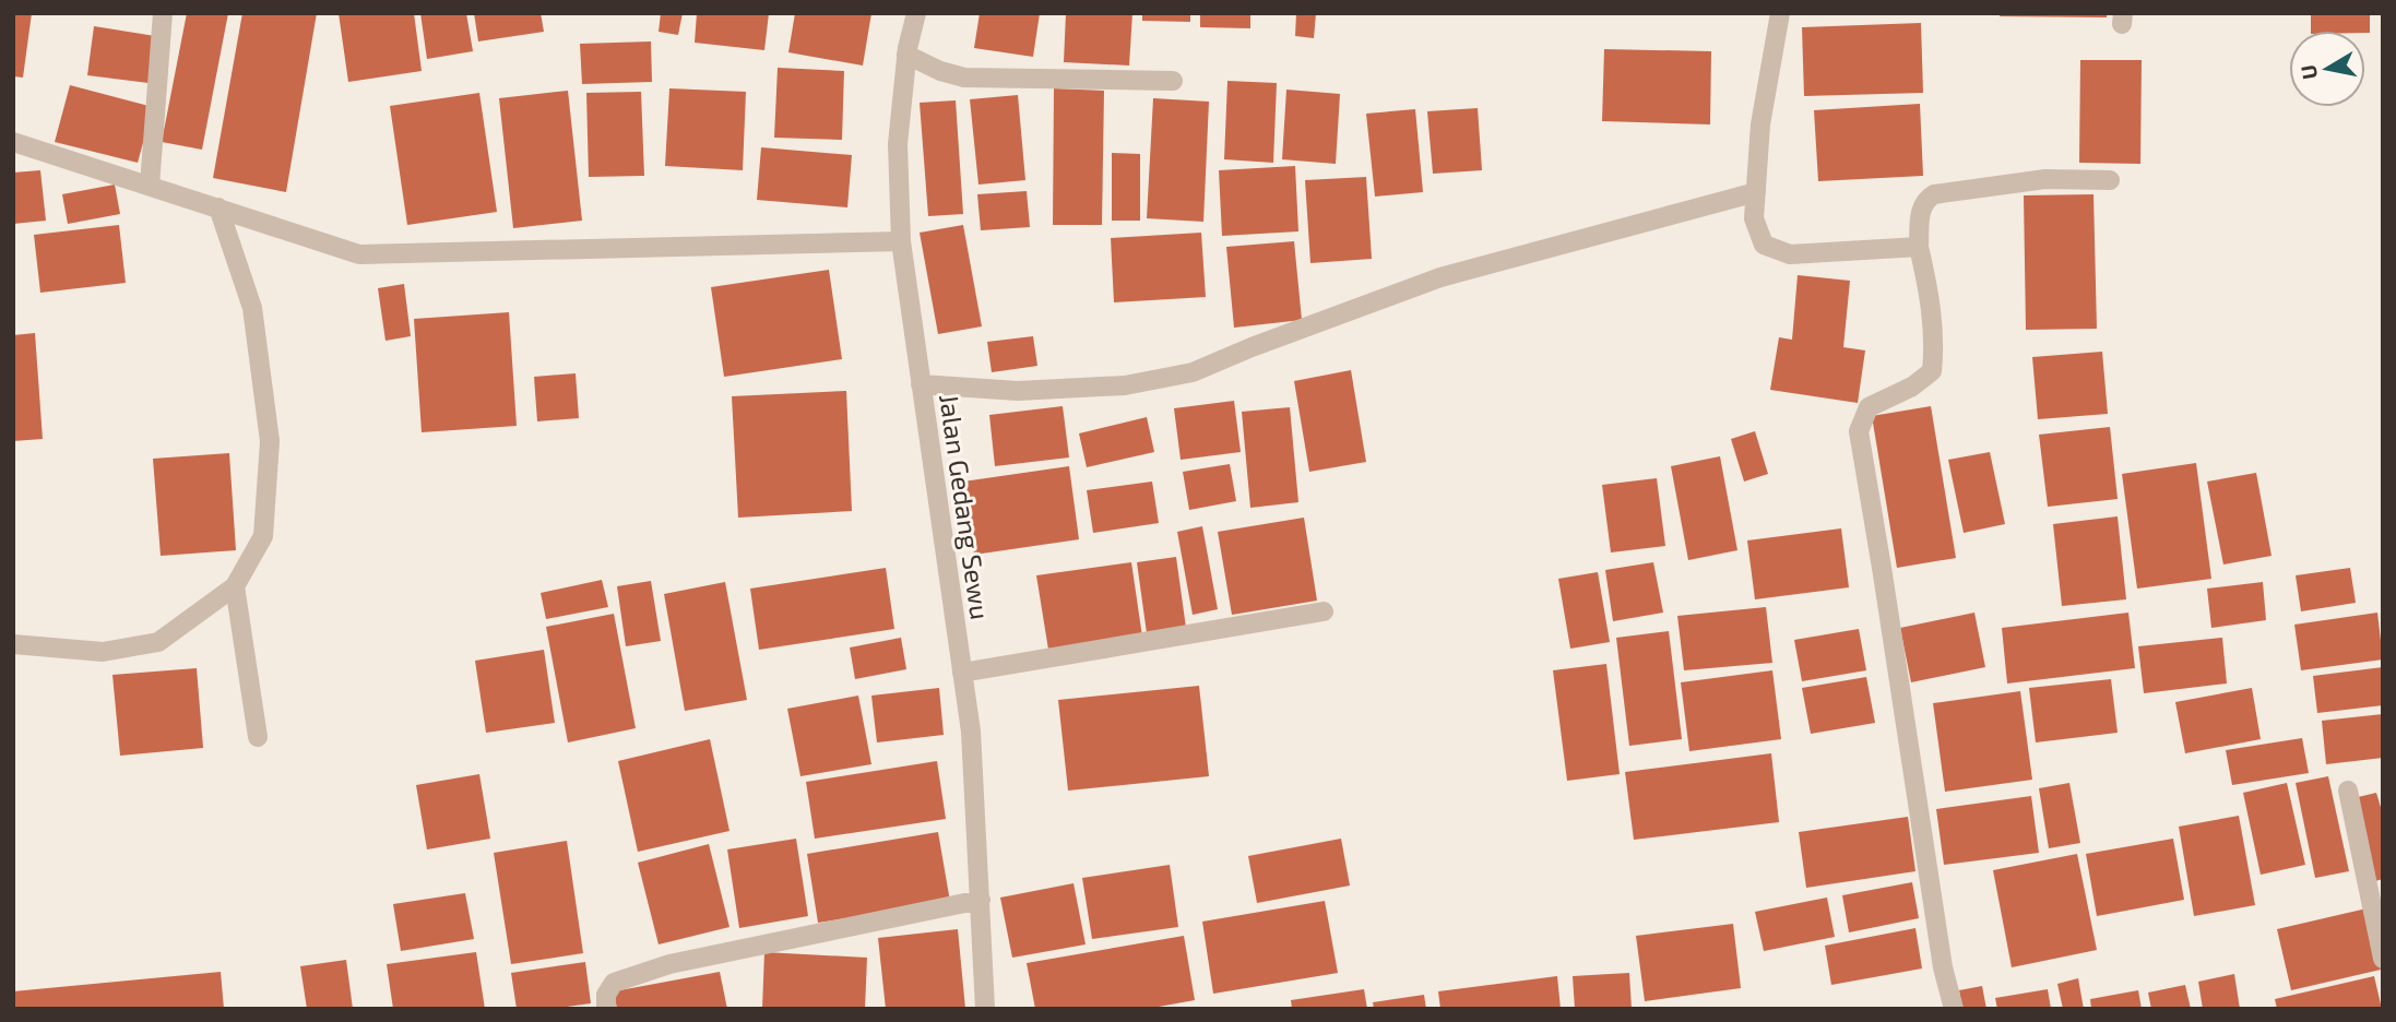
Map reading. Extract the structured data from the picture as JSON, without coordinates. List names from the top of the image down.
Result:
{
  "streets": {
    "street": ["Jalan Gedang Sewu"]
  },
  "north": "left"
}
